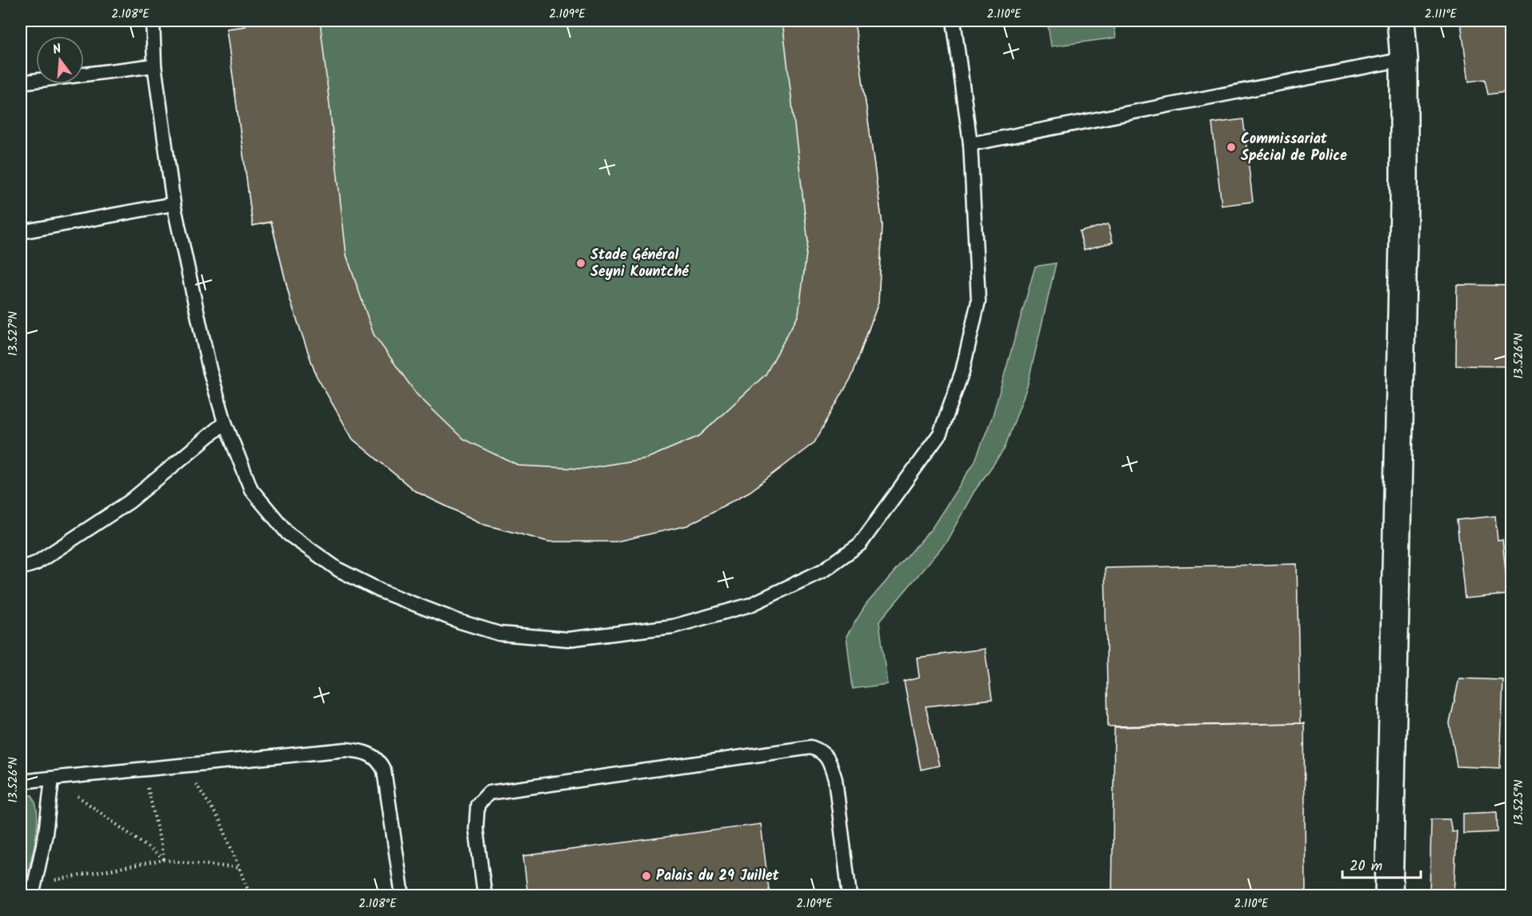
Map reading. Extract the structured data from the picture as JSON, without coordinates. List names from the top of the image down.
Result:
{
  "places": ["Commissariat Spécial de Police", "Stade Général Seyni Kountché", "Palais du 29 Juillet"],
  "scale_bar": "20 m",
  "north": "top",
  "coordinates": [
    "2.108°E",
    "2.109°E",
    "2.110°E",
    "2.111°E",
    "13.527°N",
    "13.526°N",
    "13.525°N"
  ]
}
